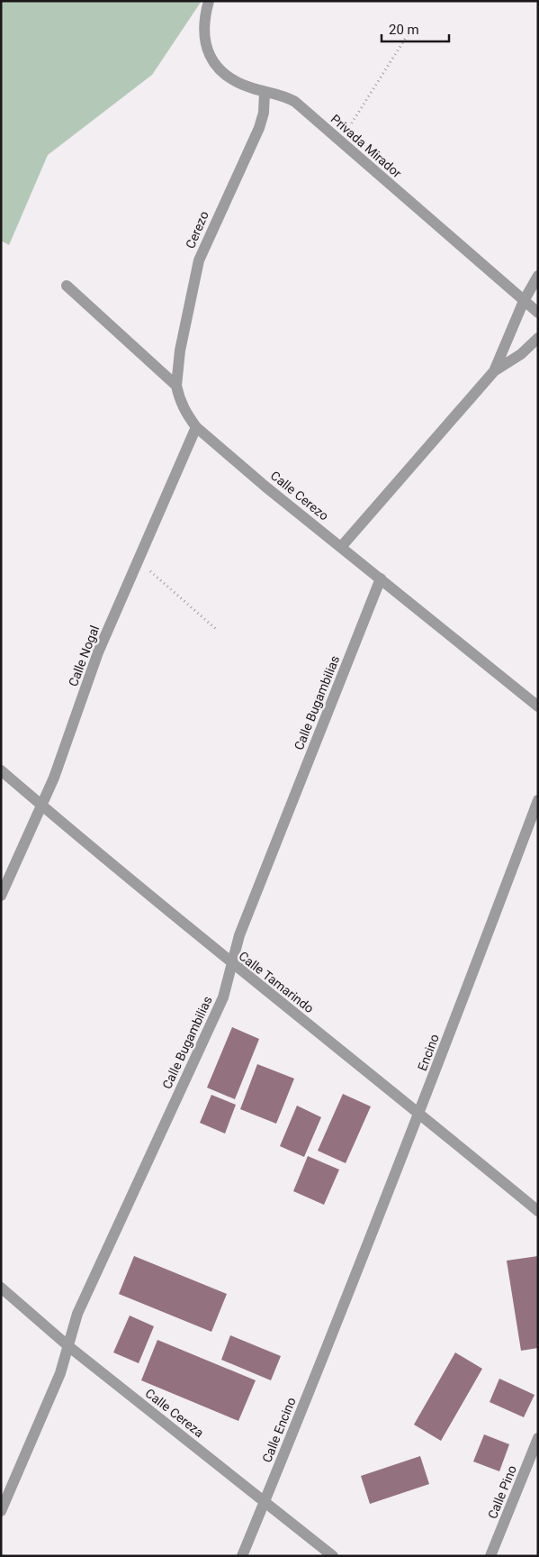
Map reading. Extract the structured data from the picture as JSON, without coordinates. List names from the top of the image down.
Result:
{
  "streets": {
    "street": [
      "Privada Mirador",
      "Cerezo",
      "Calle Cerezo",
      "Calle Nogal",
      "Calle Bugambilias",
      "Calle Tamarindo",
      "Encino",
      "Calle Cereza",
      "Calle Encino",
      "Calle Pino"
    ]
  },
  "crossings": [
    ["Privada Mirador", "Cerezo"],
    ["Cerezo", "Calle Cerezo"],
    ["Calle Cerezo", "Calle Nogal"],
    ["Calle Cerezo", "Calle Bugambilias"],
    ["Calle Nogal", "Calle Tamarindo"],
    ["Calle Bugambilias", "Calle Tamarindo"],
    ["Calle Bugambilias", "Calle Cereza"],
    ["Calle Tamarindo", "Encino"],
    ["Encino", "Calle Encino"],
    ["Calle Cereza", "Calle Encino"]
  ],
  "scale_bar": "20 m"
}
